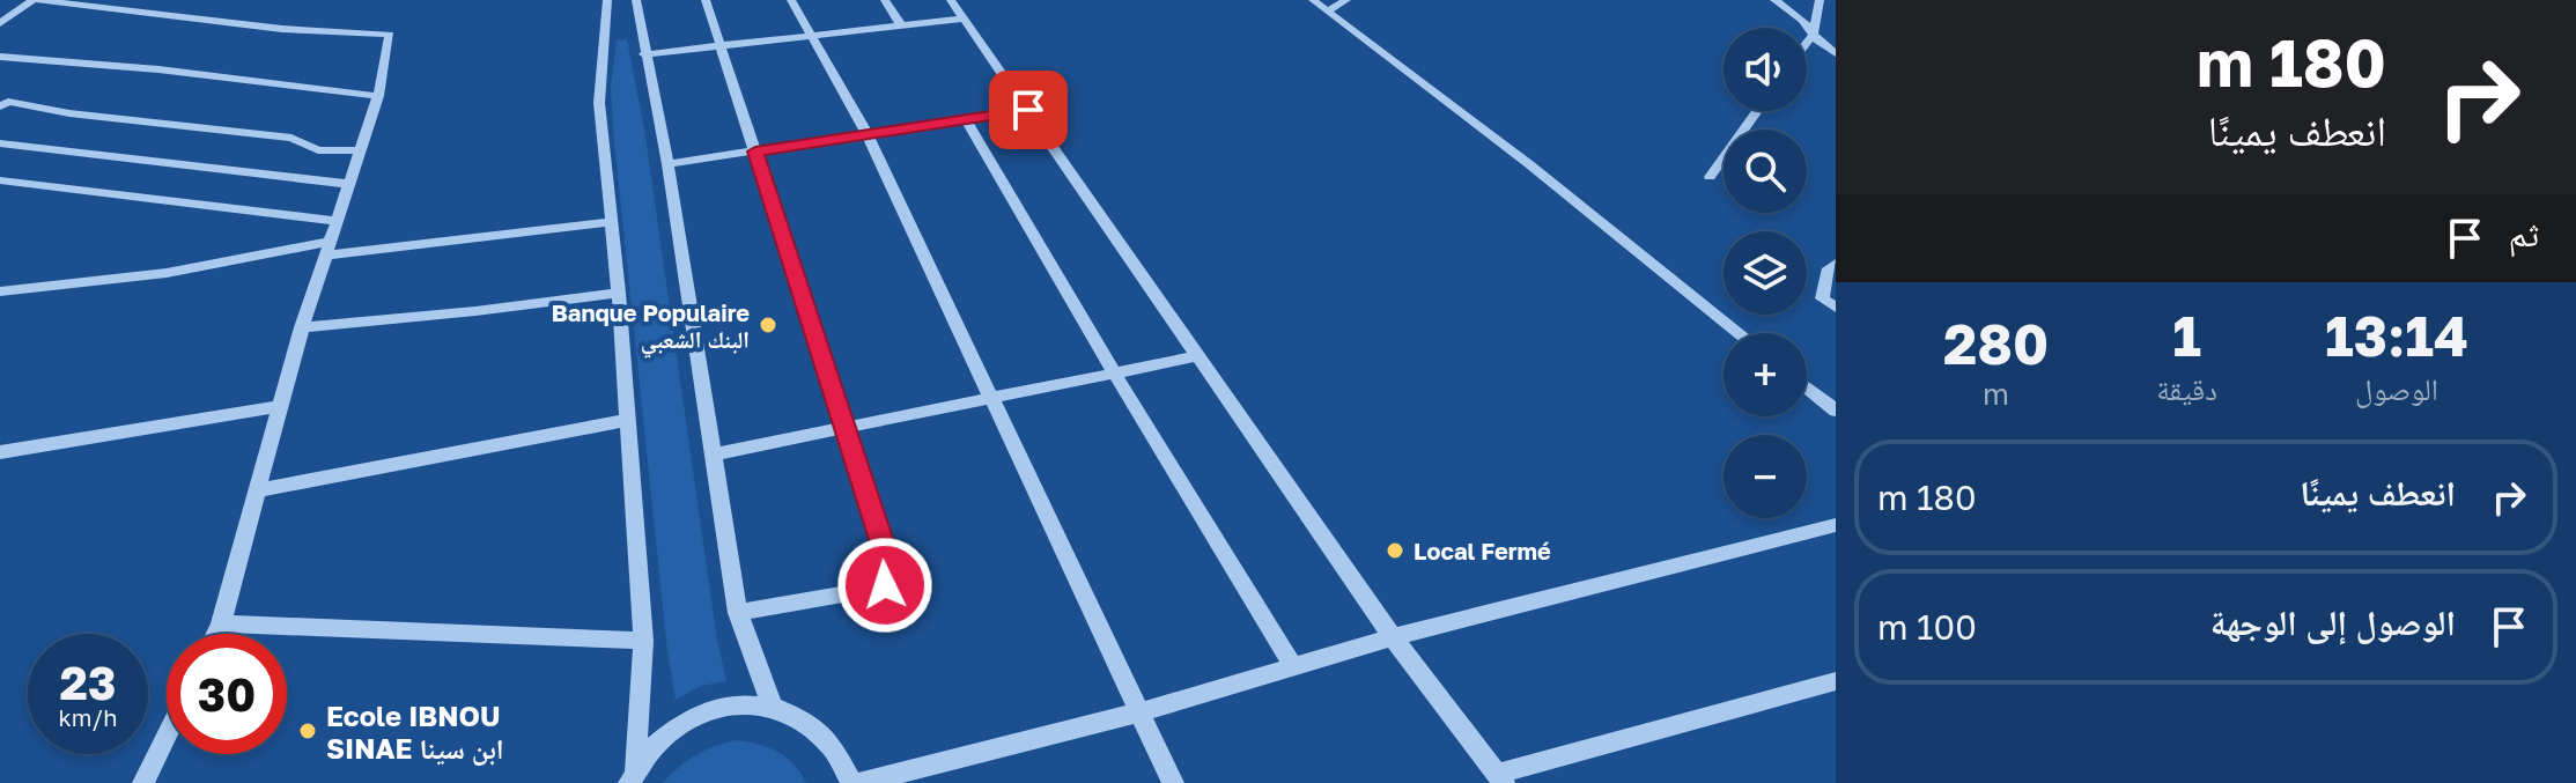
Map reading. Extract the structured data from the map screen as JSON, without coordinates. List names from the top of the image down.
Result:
{
  "places": ["Banque Populaire البنك الشعبي", "Local Fermé", "Ecole IBNOU SINAE ابن سينا"],
  "page": {
    "turn": ["180 m", "انعطف يمينًا"],
    "map_buttons": ["+", "−"],
    "then": "ثم",
    "eta": [
      "13:14",
      "الوصول",
      "1",
      "دقيقة",
      "280",
      "m"
    ],
    "list": [
      {
        "name": "انعطف يمينًا",
        "value": "180 m"
      },
      {
        "name": "الوصول إلى الوجهة",
        "value": "100 m"
      }
    ],
    "speed": "23 km/h",
    "limit": "30"
  }
}
